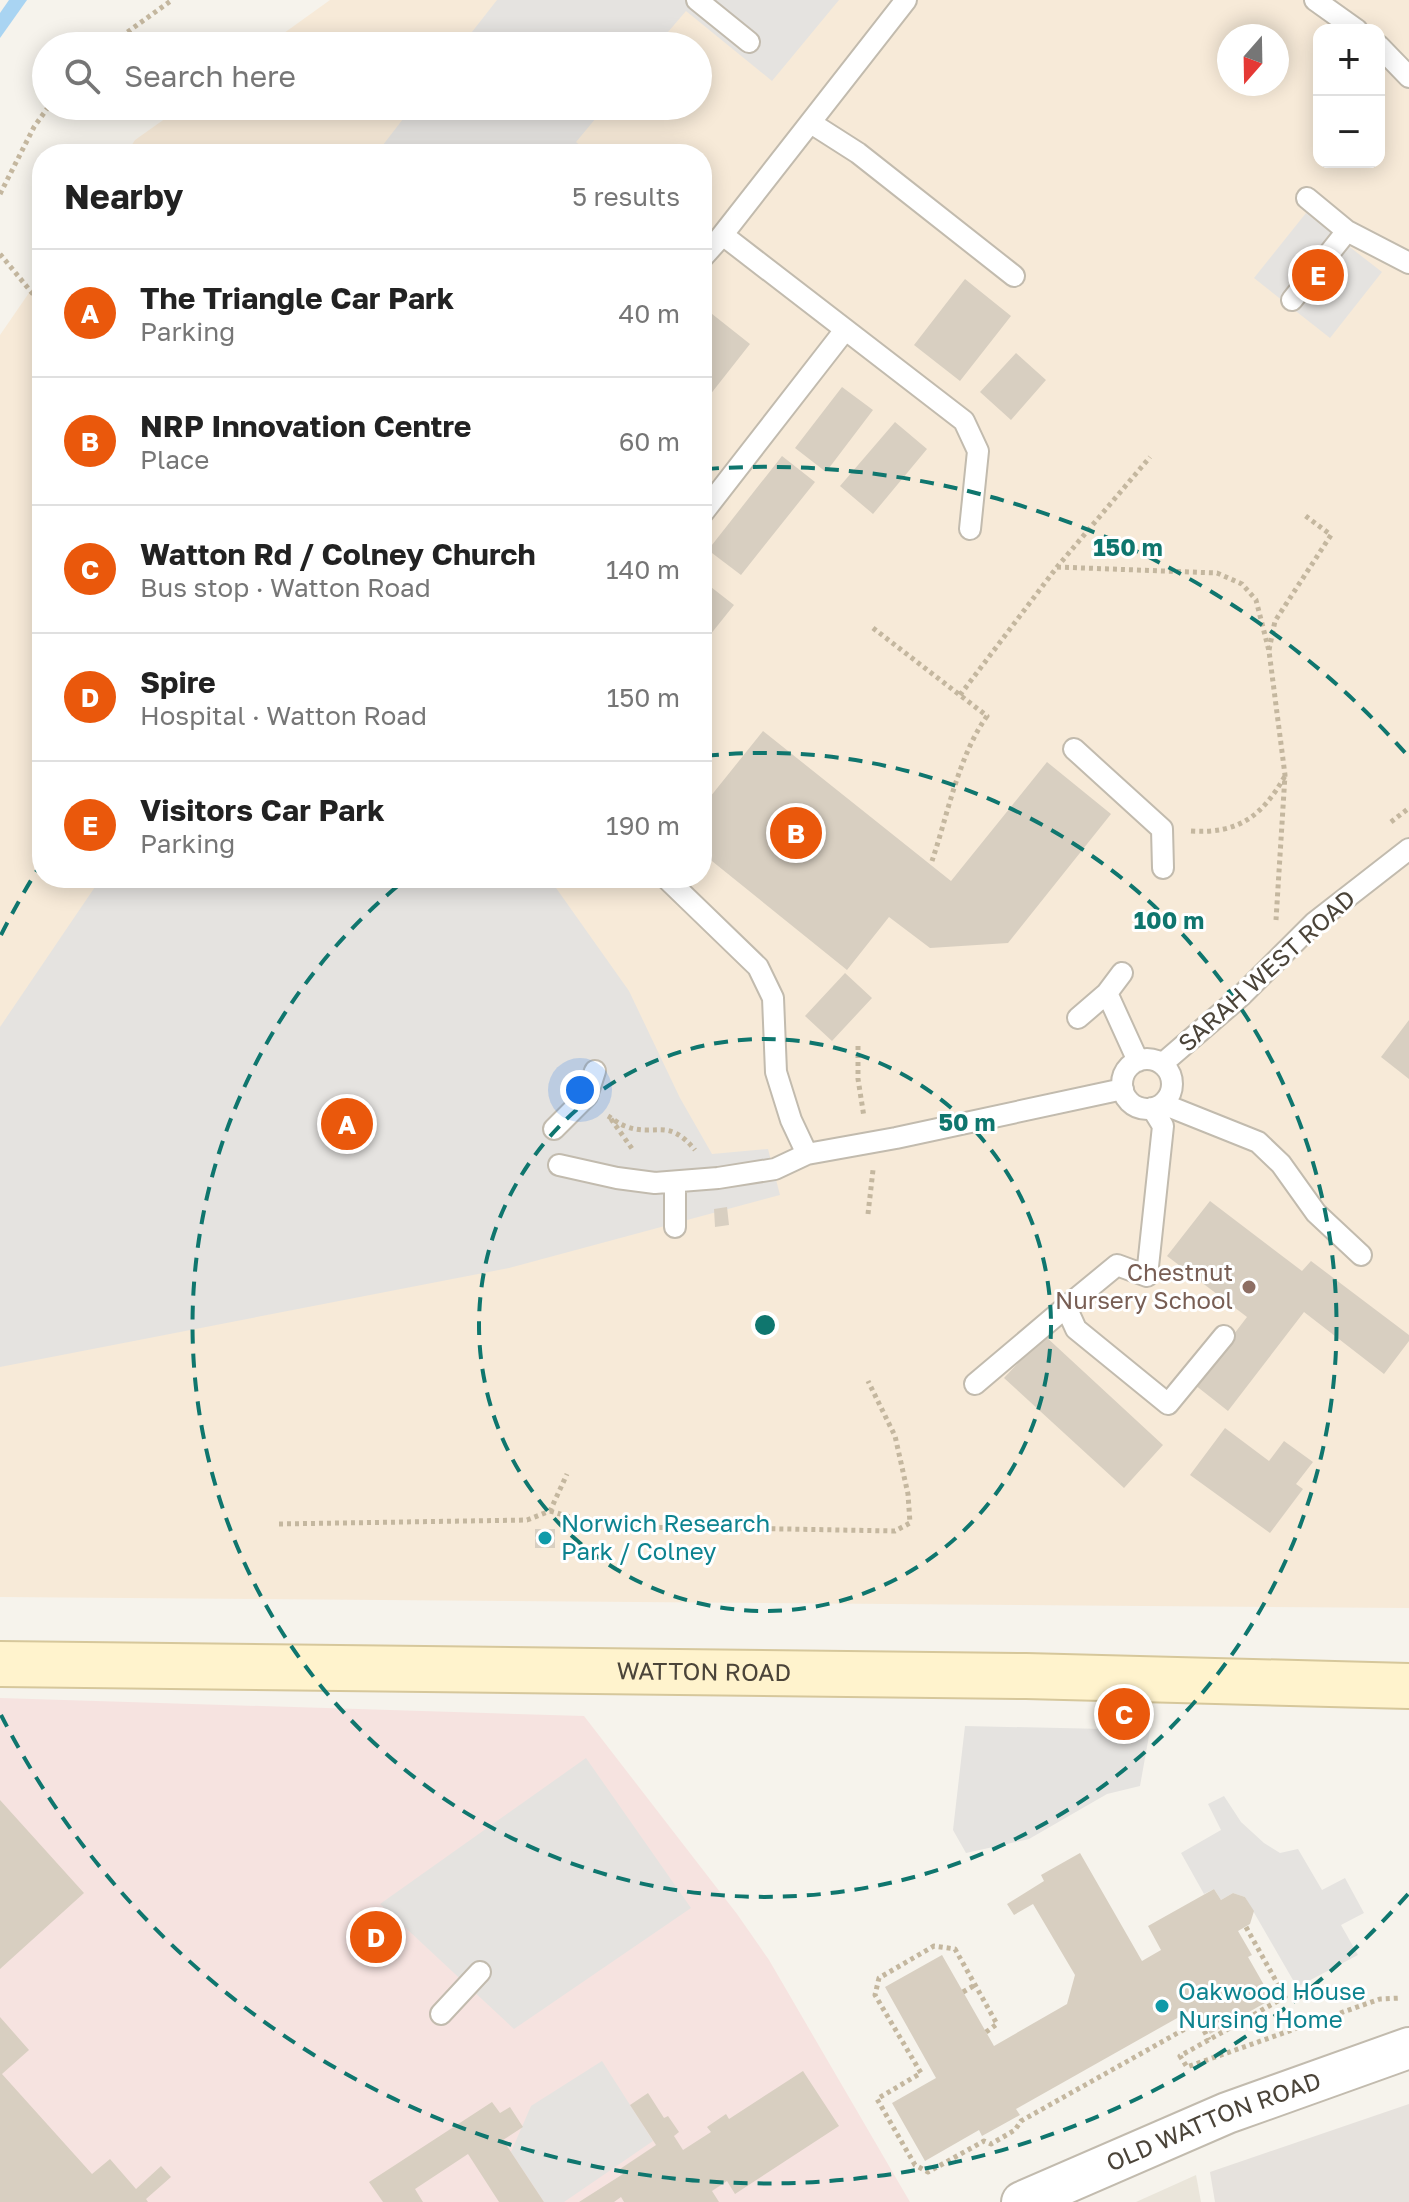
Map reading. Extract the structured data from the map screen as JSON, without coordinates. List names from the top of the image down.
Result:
{
  "streets": {
    "main road": ["WATTON ROAD"],
    "street": ["OLD WATTON ROAD"],
    "lane": ["SARAH WEST ROAD"]
  },
  "places": ["Chestnut Nursery School", "Norwich Research Park / Colney", "Oakwood House Nursing Home"],
  "north": "bottom",
  "page": {
    "map_buttons": ["+", "−"],
    "search": "Search here",
    "heading": ["Nearby", "5 results"],
    "pins": [
      "E",
      "B",
      "A",
      "C",
      "D"
    ],
    "list": [
      {
        "mark": "A",
        "name": "The Triangle Car Park",
        "note": "Parking",
        "value": "40 m"
      },
      {
        "mark": "B",
        "name": "NRP Innovation Centre",
        "note": "Place",
        "value": "60 m"
      },
      {
        "mark": "C",
        "name": "Watton Rd / Colney Church",
        "note": "Bus stop · Watton Road",
        "value": "140 m"
      },
      {
        "mark": "D",
        "name": "Spire",
        "note": "Hospital · Watton Road",
        "value": "150 m"
      },
      {
        "mark": "E",
        "name": "Visitors Car Park",
        "note": "Parking",
        "value": "190 m"
      }
    ]
  },
  "rings": ["150 m", "100 m", "50 m"]
}
